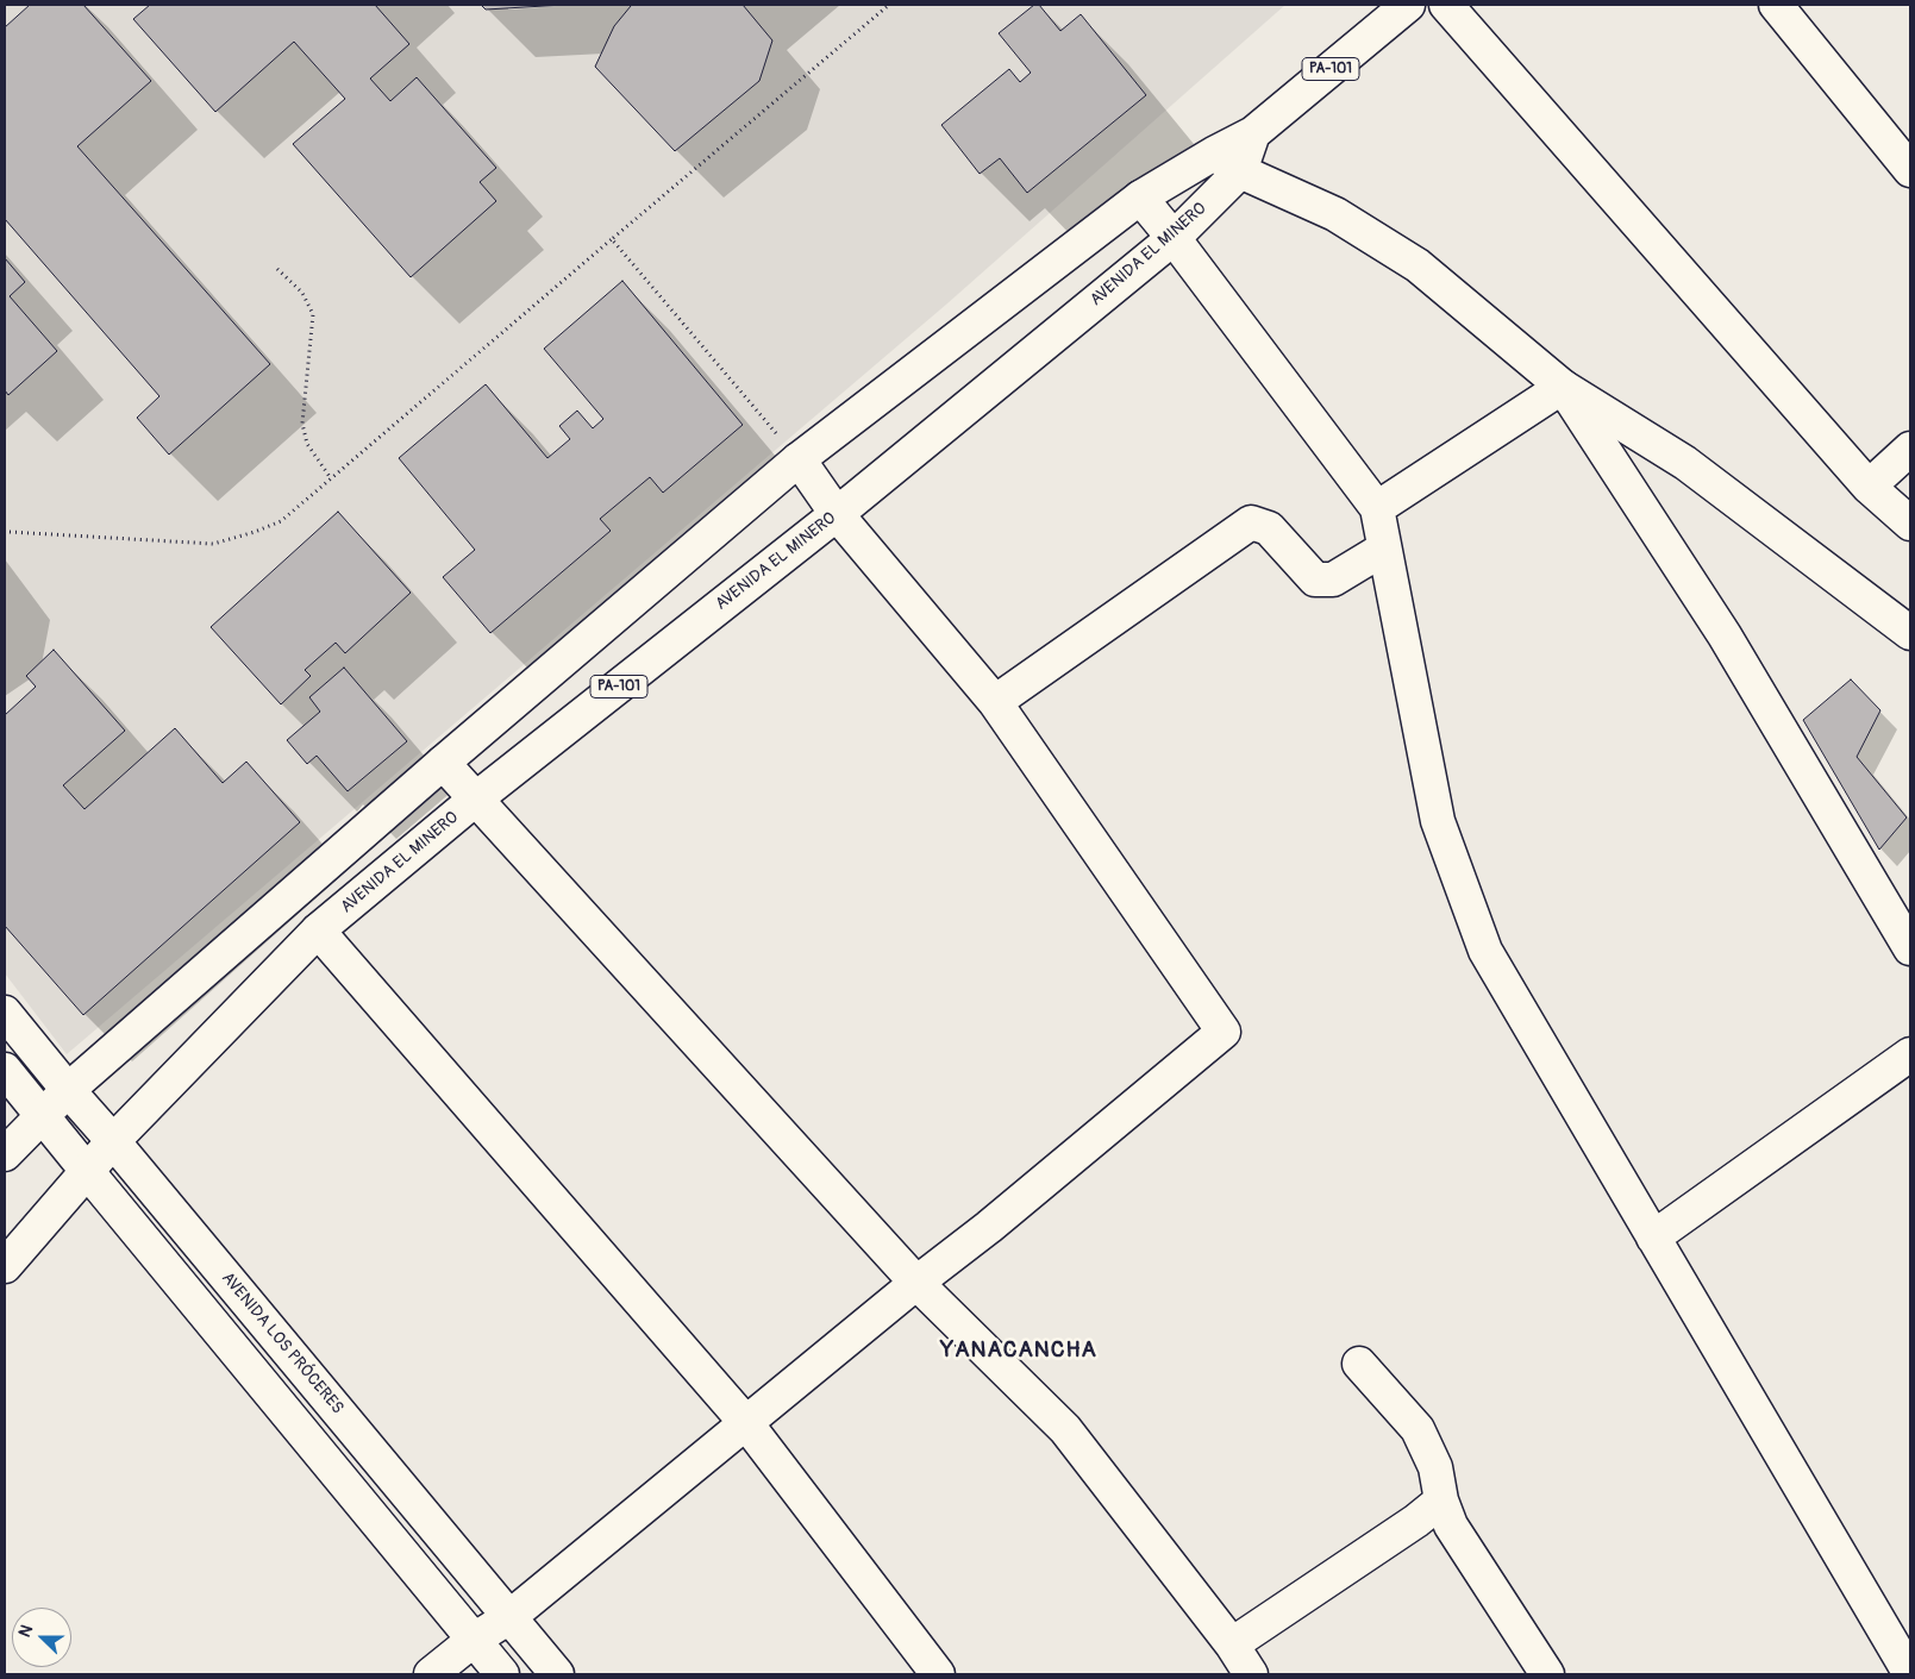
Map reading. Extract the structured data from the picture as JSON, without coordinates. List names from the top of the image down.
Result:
{
  "streets": {
    "street": ["PA-101", "AVENIDA EL MINERO", "AVENIDA LOS PRÓCERES"]
  },
  "crossings": [
    ["AVENIDA EL MINERO", "AVENIDA LOS PRÓCERES"]
  ],
  "districts": ["YANACANCHA"],
  "north": "left"
}
